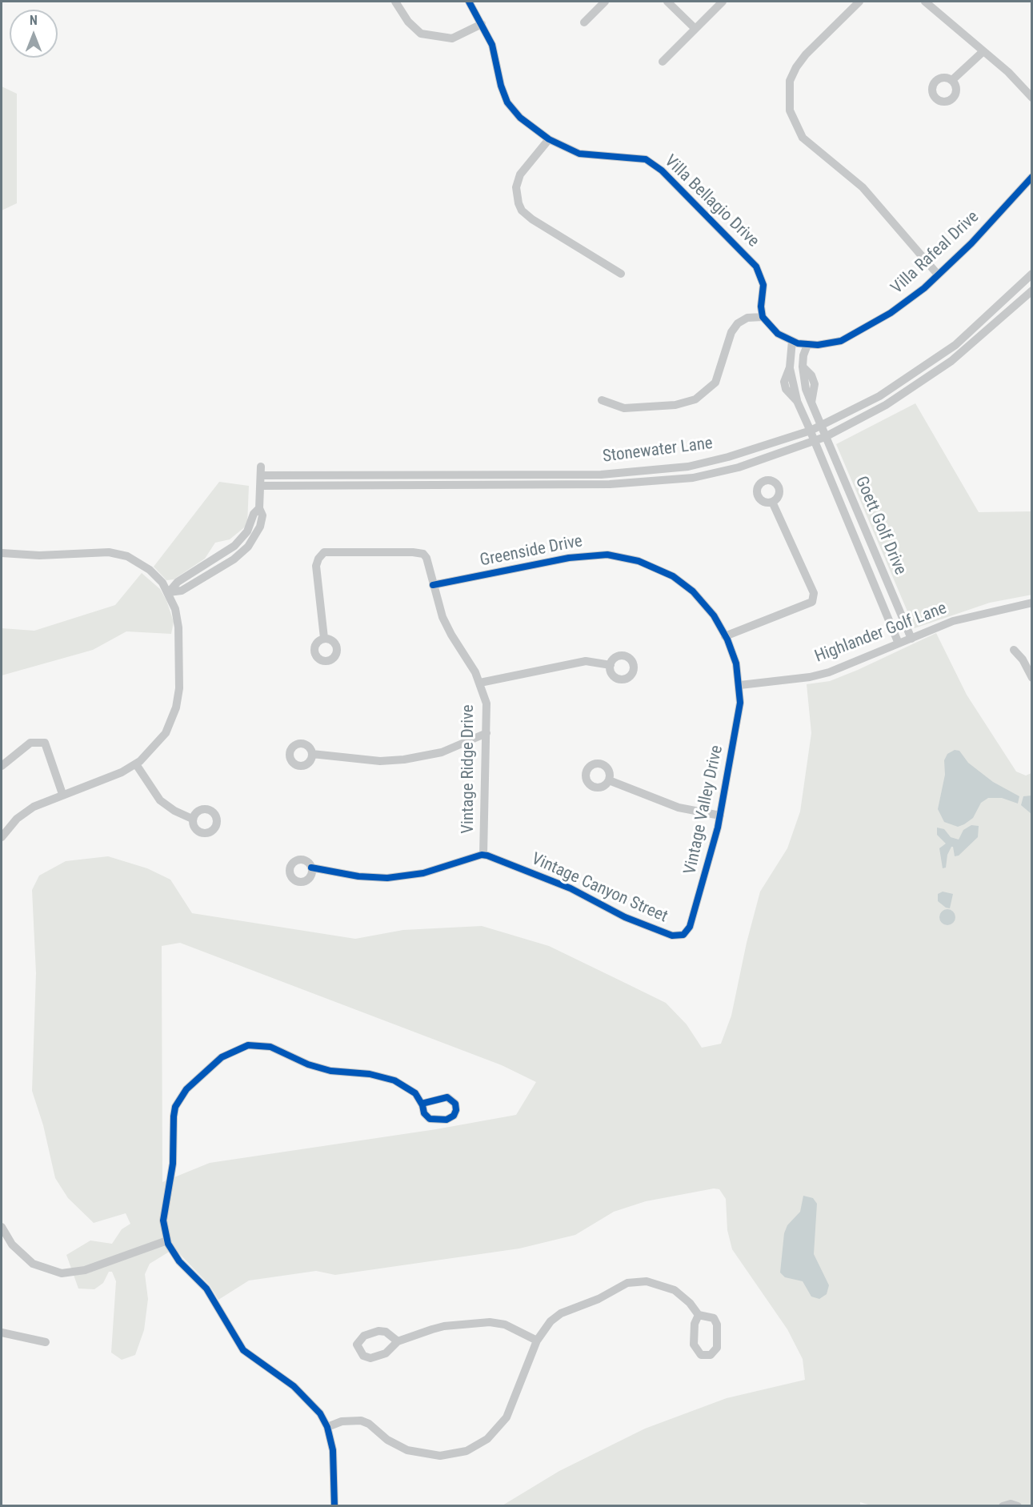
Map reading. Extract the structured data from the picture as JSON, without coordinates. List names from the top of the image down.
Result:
{
  "streets": {
    "street": [
      "Villa Bellagio Drive",
      "Villa Rafeal Drive",
      "Stonewater Lane",
      "Goett Golf Drive",
      "Greenside Drive",
      "Highlander Golf Lane",
      "Vintage Ridge Drive",
      "Vintage Valley Drive",
      "Vintage Canyon Street"
    ]
  },
  "crossings": [
    ["Villa Rafeal Drive", "Goett Golf Drive"],
    ["Stonewater Lane", "Goett Golf Drive"],
    ["Goett Golf Drive", "Highlander Golf Lane"],
    ["Greenside Drive", "Highlander Golf Lane"],
    ["Greenside Drive", "Vintage Ridge Drive"],
    ["Greenside Drive", "Vintage Valley Drive"],
    ["Highlander Golf Lane", "Vintage Valley Drive"],
    ["Vintage Ridge Drive", "Vintage Canyon Street"],
    ["Vintage Valley Drive", "Vintage Canyon Street"]
  ],
  "north": "top"
}
